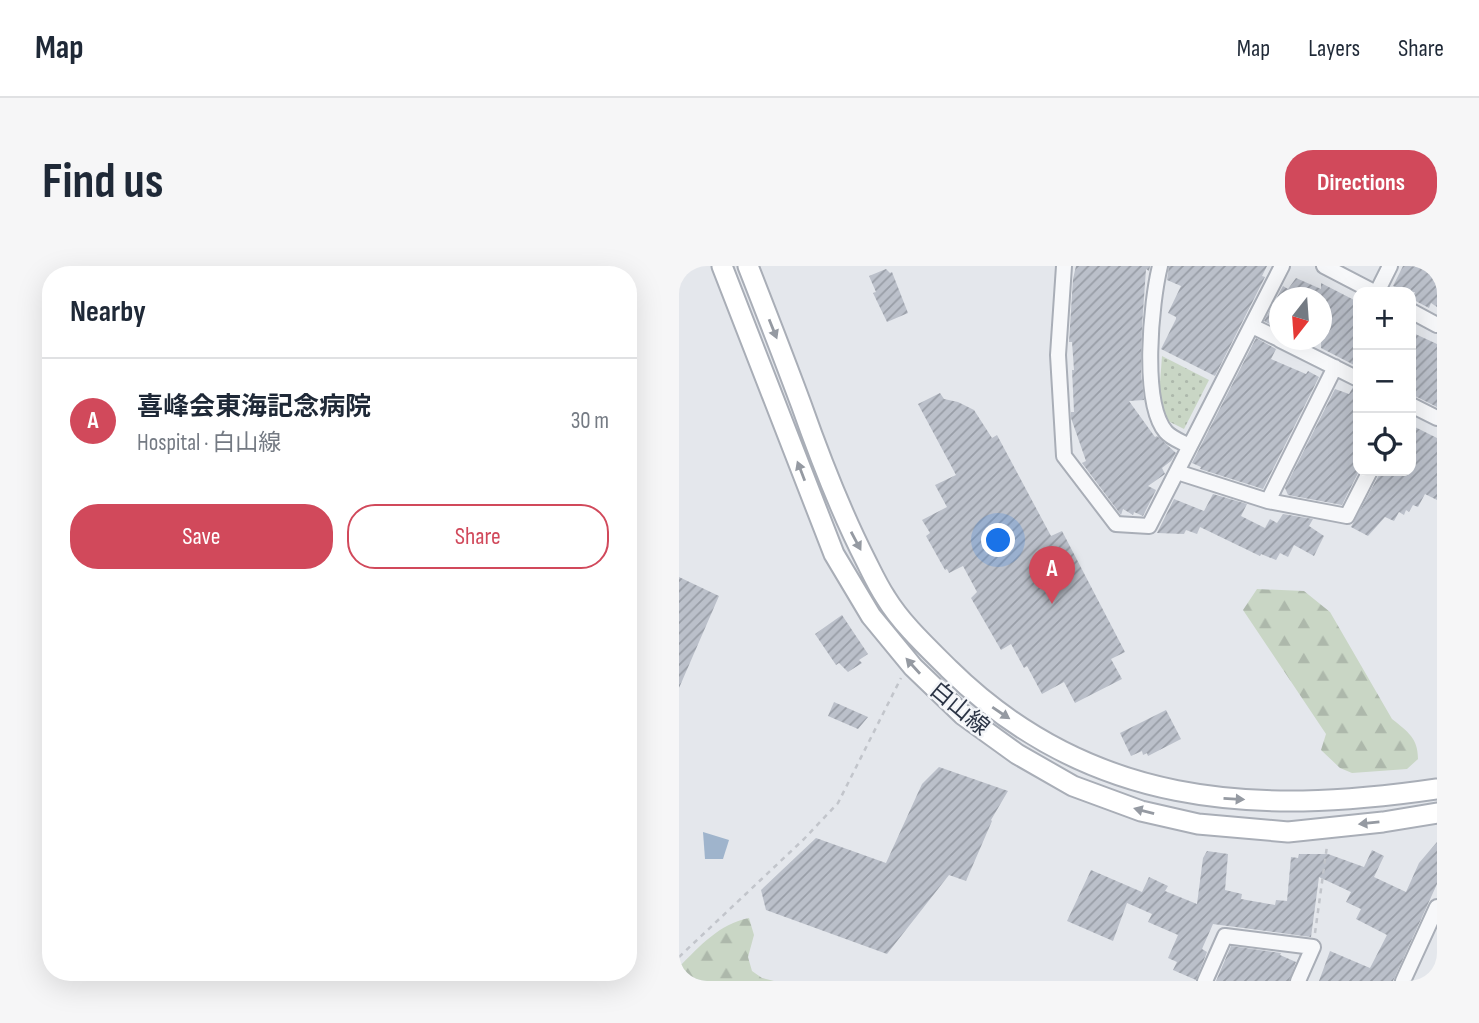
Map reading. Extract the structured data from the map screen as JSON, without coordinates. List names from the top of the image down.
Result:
{
  "streets": {
    "street": ["白山線"]
  },
  "north": "bottom",
  "page": {
    "header": "Map",
    "nav": ["Map", "Layers", "Share"],
    "buttons": [
      "Directions",
      ["Save", "Share"]
    ],
    "title": "Find us",
    "heading": "Nearby",
    "map_buttons": ["+", "−"],
    "list": [
      {
        "mark": "A",
        "name": "喜峰会東海記念病院",
        "note": "Hospital · 白山線",
        "value": "30 m"
      }
    ],
    "pins": "A"
  }
}
